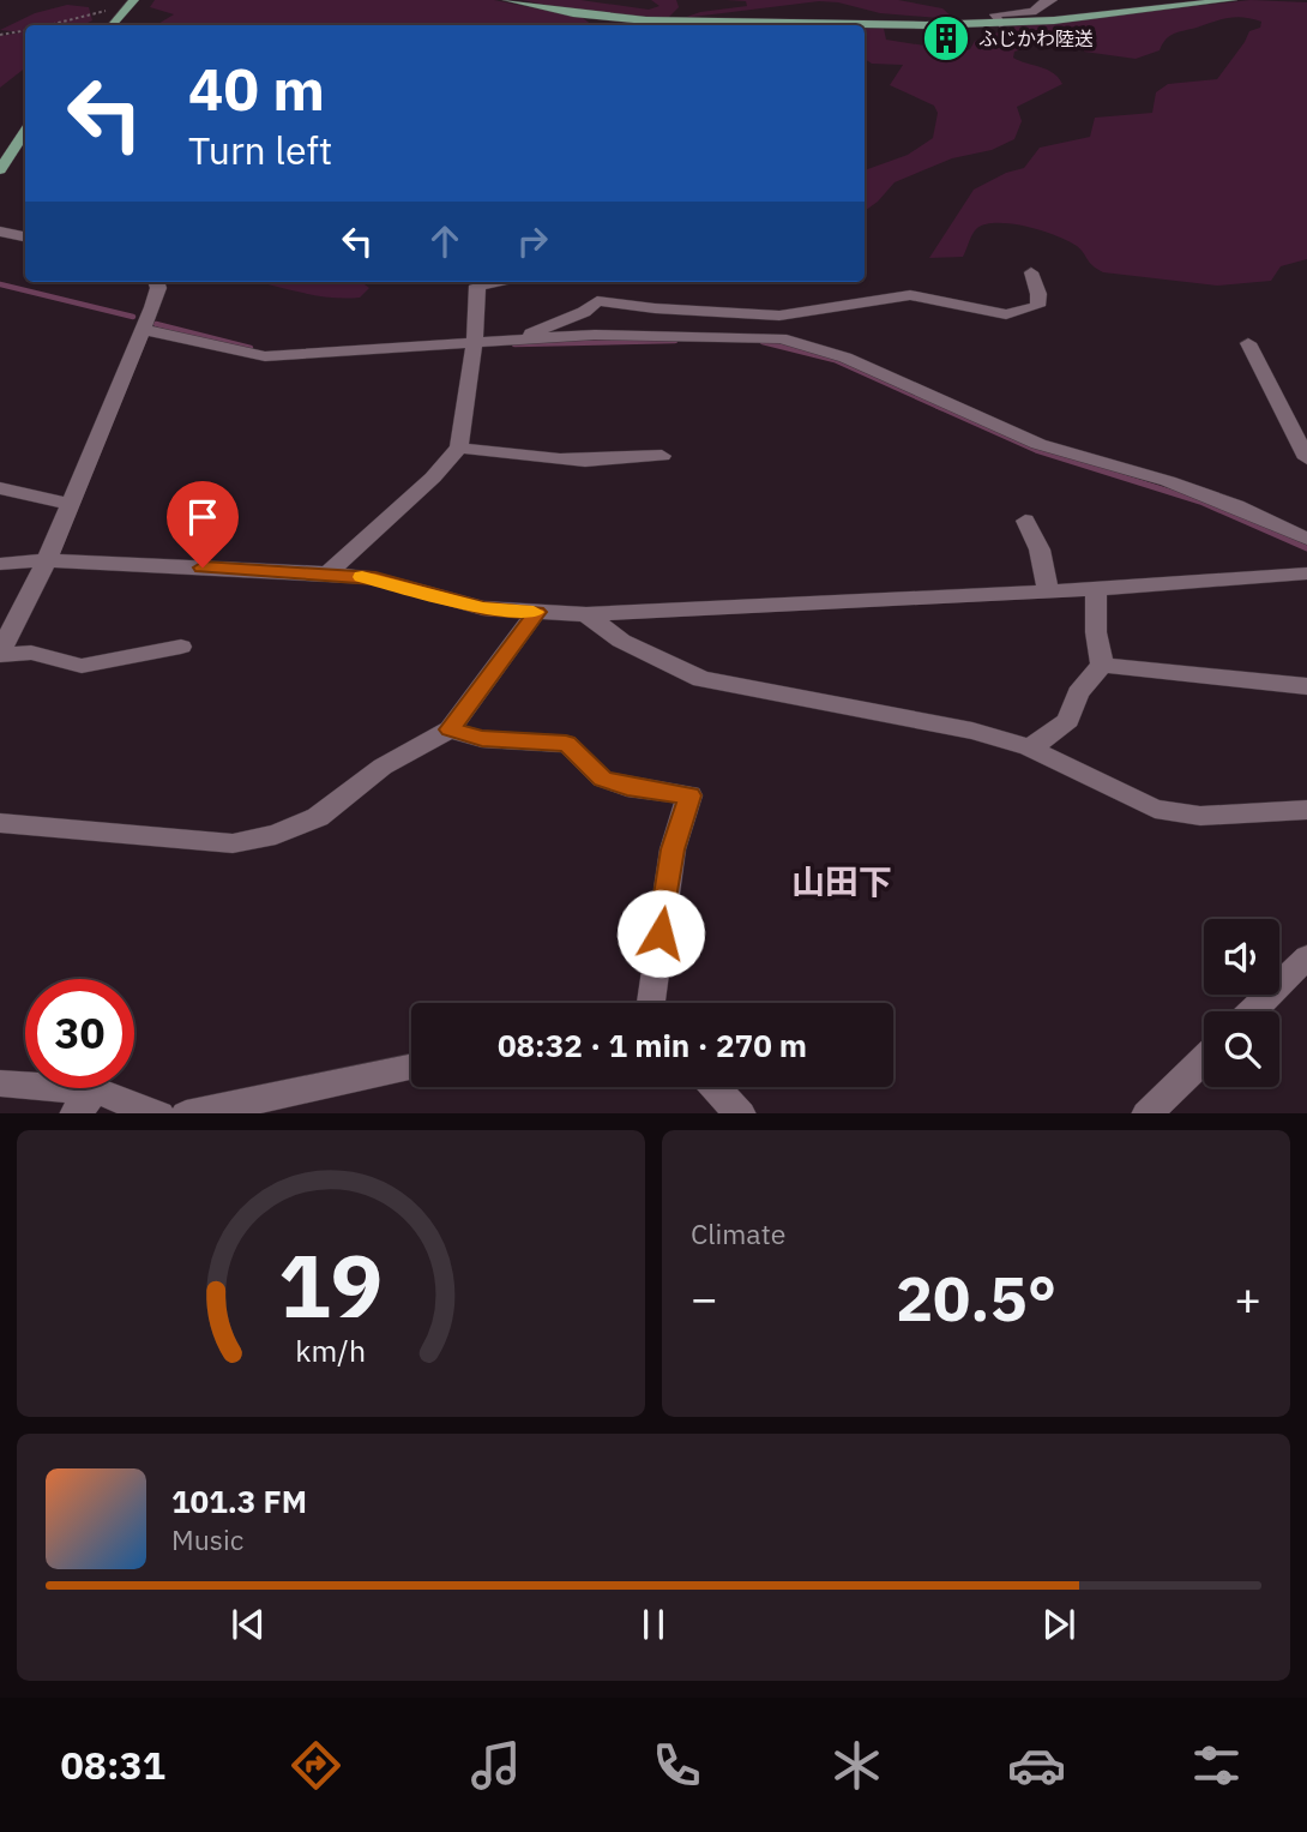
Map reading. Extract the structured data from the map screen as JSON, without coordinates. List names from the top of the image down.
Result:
{
  "districts": ["山田下"],
  "places": {
    "building": ["ふじかわ陸送"]
  },
  "page": {
    "turn": ["40 m", "Turn left"],
    "limit": "30",
    "trip": "08:32 · 1 min · 270 m",
    "tile": "Climate",
    "heat": ["−", "20.5°", "+"],
    "song": ["101.3 FM", "Music"],
    "tabs": "08:31",
    "gauge": ["19", "km/h"]
  }
}
